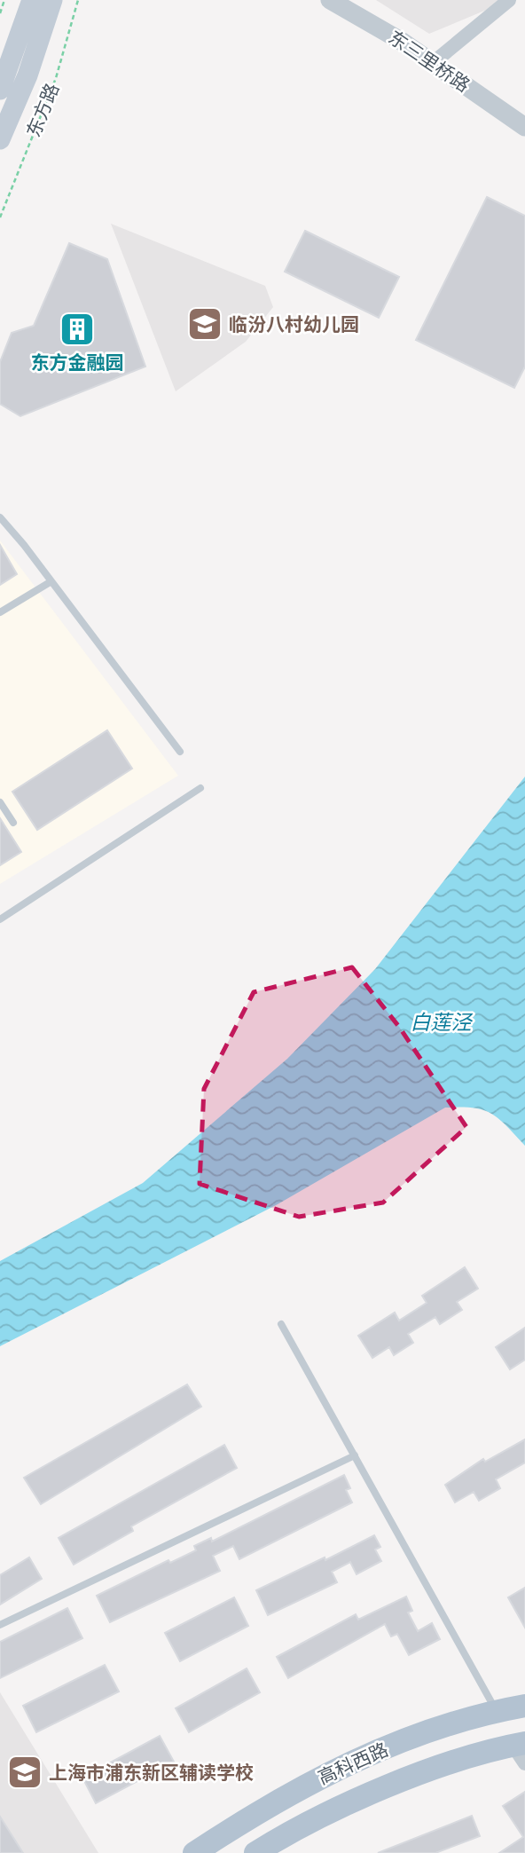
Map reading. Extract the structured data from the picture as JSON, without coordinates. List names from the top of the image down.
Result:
{
  "streets": {
    "main road": ["东方路", "高科西路"],
    "street": ["东三里桥路"]
  },
  "water": ["白莲泾"],
  "places": {
    "school or university": ["临汾八村幼儿园", "上海市浦东新区辅读学校"],
    "building": ["东方金融园"]
  }
}
